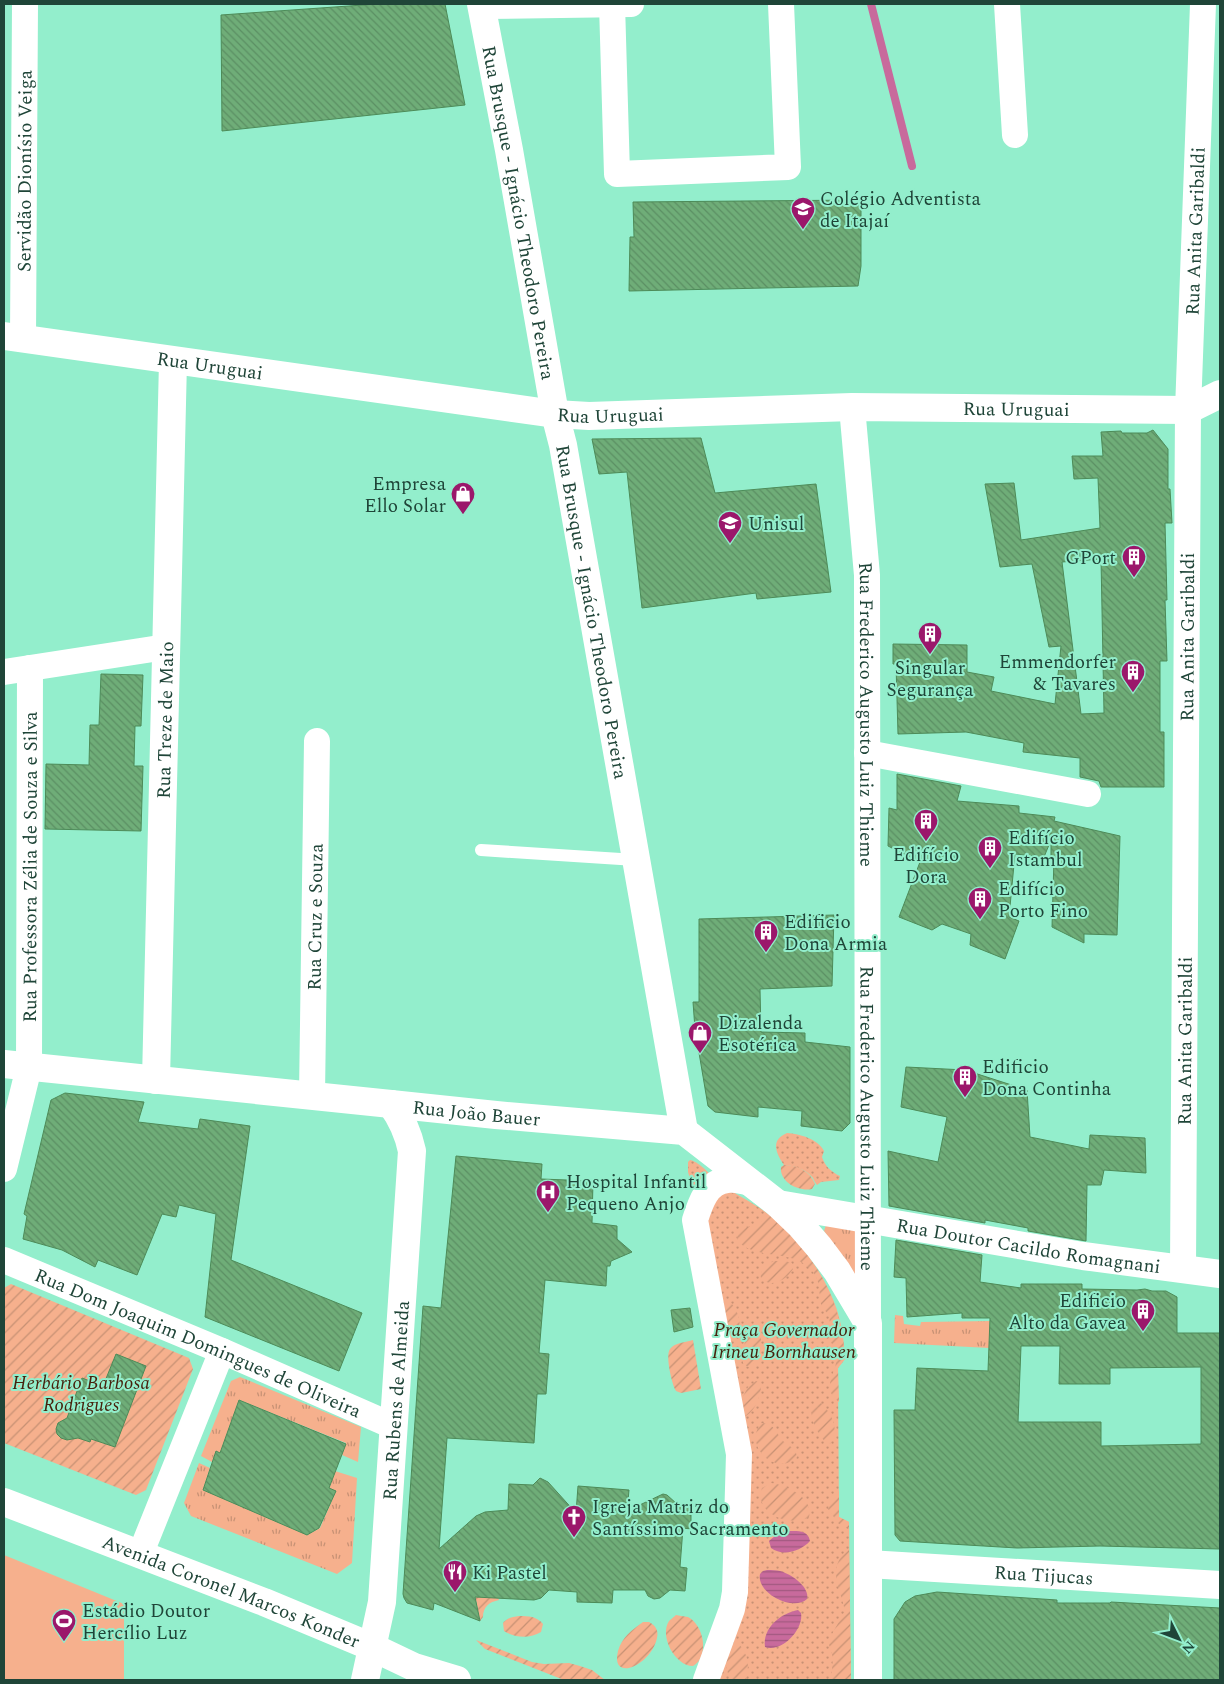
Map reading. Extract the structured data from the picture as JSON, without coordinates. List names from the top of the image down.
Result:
{
  "streets": {
    "main road": [
      "Rua Brusque - Ignácio Theodoro Pereira",
      "Rua Uruguai",
      "Rua Frederico Augusto Luiz Thieme",
      "Rua Treze de Maio",
      "Rua João Bauer",
      "Rua Doutor Cacildo Romagnani",
      "Rua Rubens de Almeida",
      "Rua Tijucas",
      "Avenida Coronel Marcos Konder"
    ],
    "street": [
      "Servidão Dionísio Veiga",
      "Rua Anita Garibaldi",
      "Rua Professora Zélia de Souza e Silva",
      "Rua Cruz e Souza",
      "Rua Dom Joaquim Domingues de Oliveira"
    ]
  },
  "crossings": [
    ["Servidão Dionísio Veiga", "Rua Uruguai"],
    ["Rua Brusque - Ignácio Theodoro Pereira", "Rua Uruguai"],
    ["Rua Brusque - Ignácio Theodoro Pereira", "Rua João Bauer"],
    ["Rua Anita Garibaldi", "Rua Uruguai"],
    ["Rua Anita Garibaldi", "Rua Doutor Cacildo Romagnani"],
    ["Rua Uruguai", "Rua Frederico Augusto Luiz Thieme"],
    ["Rua Uruguai", "Rua Treze de Maio"],
    ["Rua Frederico Augusto Luiz Thieme", "Rua Doutor Cacildo Romagnani"],
    ["Rua Frederico Augusto Luiz Thieme", "Rua Tijucas"],
    ["Rua Treze de Maio", "Rua João Bauer"],
    ["Rua Professora Zélia de Souza e Silva", "Rua João Bauer"],
    ["Rua Cruz e Souza", "Rua João Bauer"],
    ["Rua João Bauer", "Rua Rubens de Almeida"],
    ["Rua Dom Joaquim Domingues de Oliveira", "Rua Rubens de Almeida"],
    ["Rua Rubens de Almeida", "Avenida Coronel Marcos Konder"]
  ],
  "parks": ["Praça Governador Irineu Bornhausen", "Herbário Barbosa Rodrigues"],
  "places": {
    "school or university": ["Colégio Adventista de Itajaí", "Unisul"],
    "shop": ["Empresa Ello Solar", "Dizalenda Esotérica"],
    "building": [
      "GPort",
      "Singular Segurança",
      "Emmendorfer & Tavares",
      "Edifício Dora",
      "Edifício Istambul",
      "Edifício Porto Fino",
      "Edificio Dona Armia",
      "Edificio Dona Continha",
      "Edificio Alto da Gavea"
    ],
    "hospital": ["Hospital Infantil Pequeno Anjo"],
    "church": ["Igreja Matriz do Santíssimo Sacramento"],
    "restaurant": ["Ki Pastel"],
    "sports": ["Estádio Doutor Hercílio Luz"]
  },
  "north": "bottom right"
}
